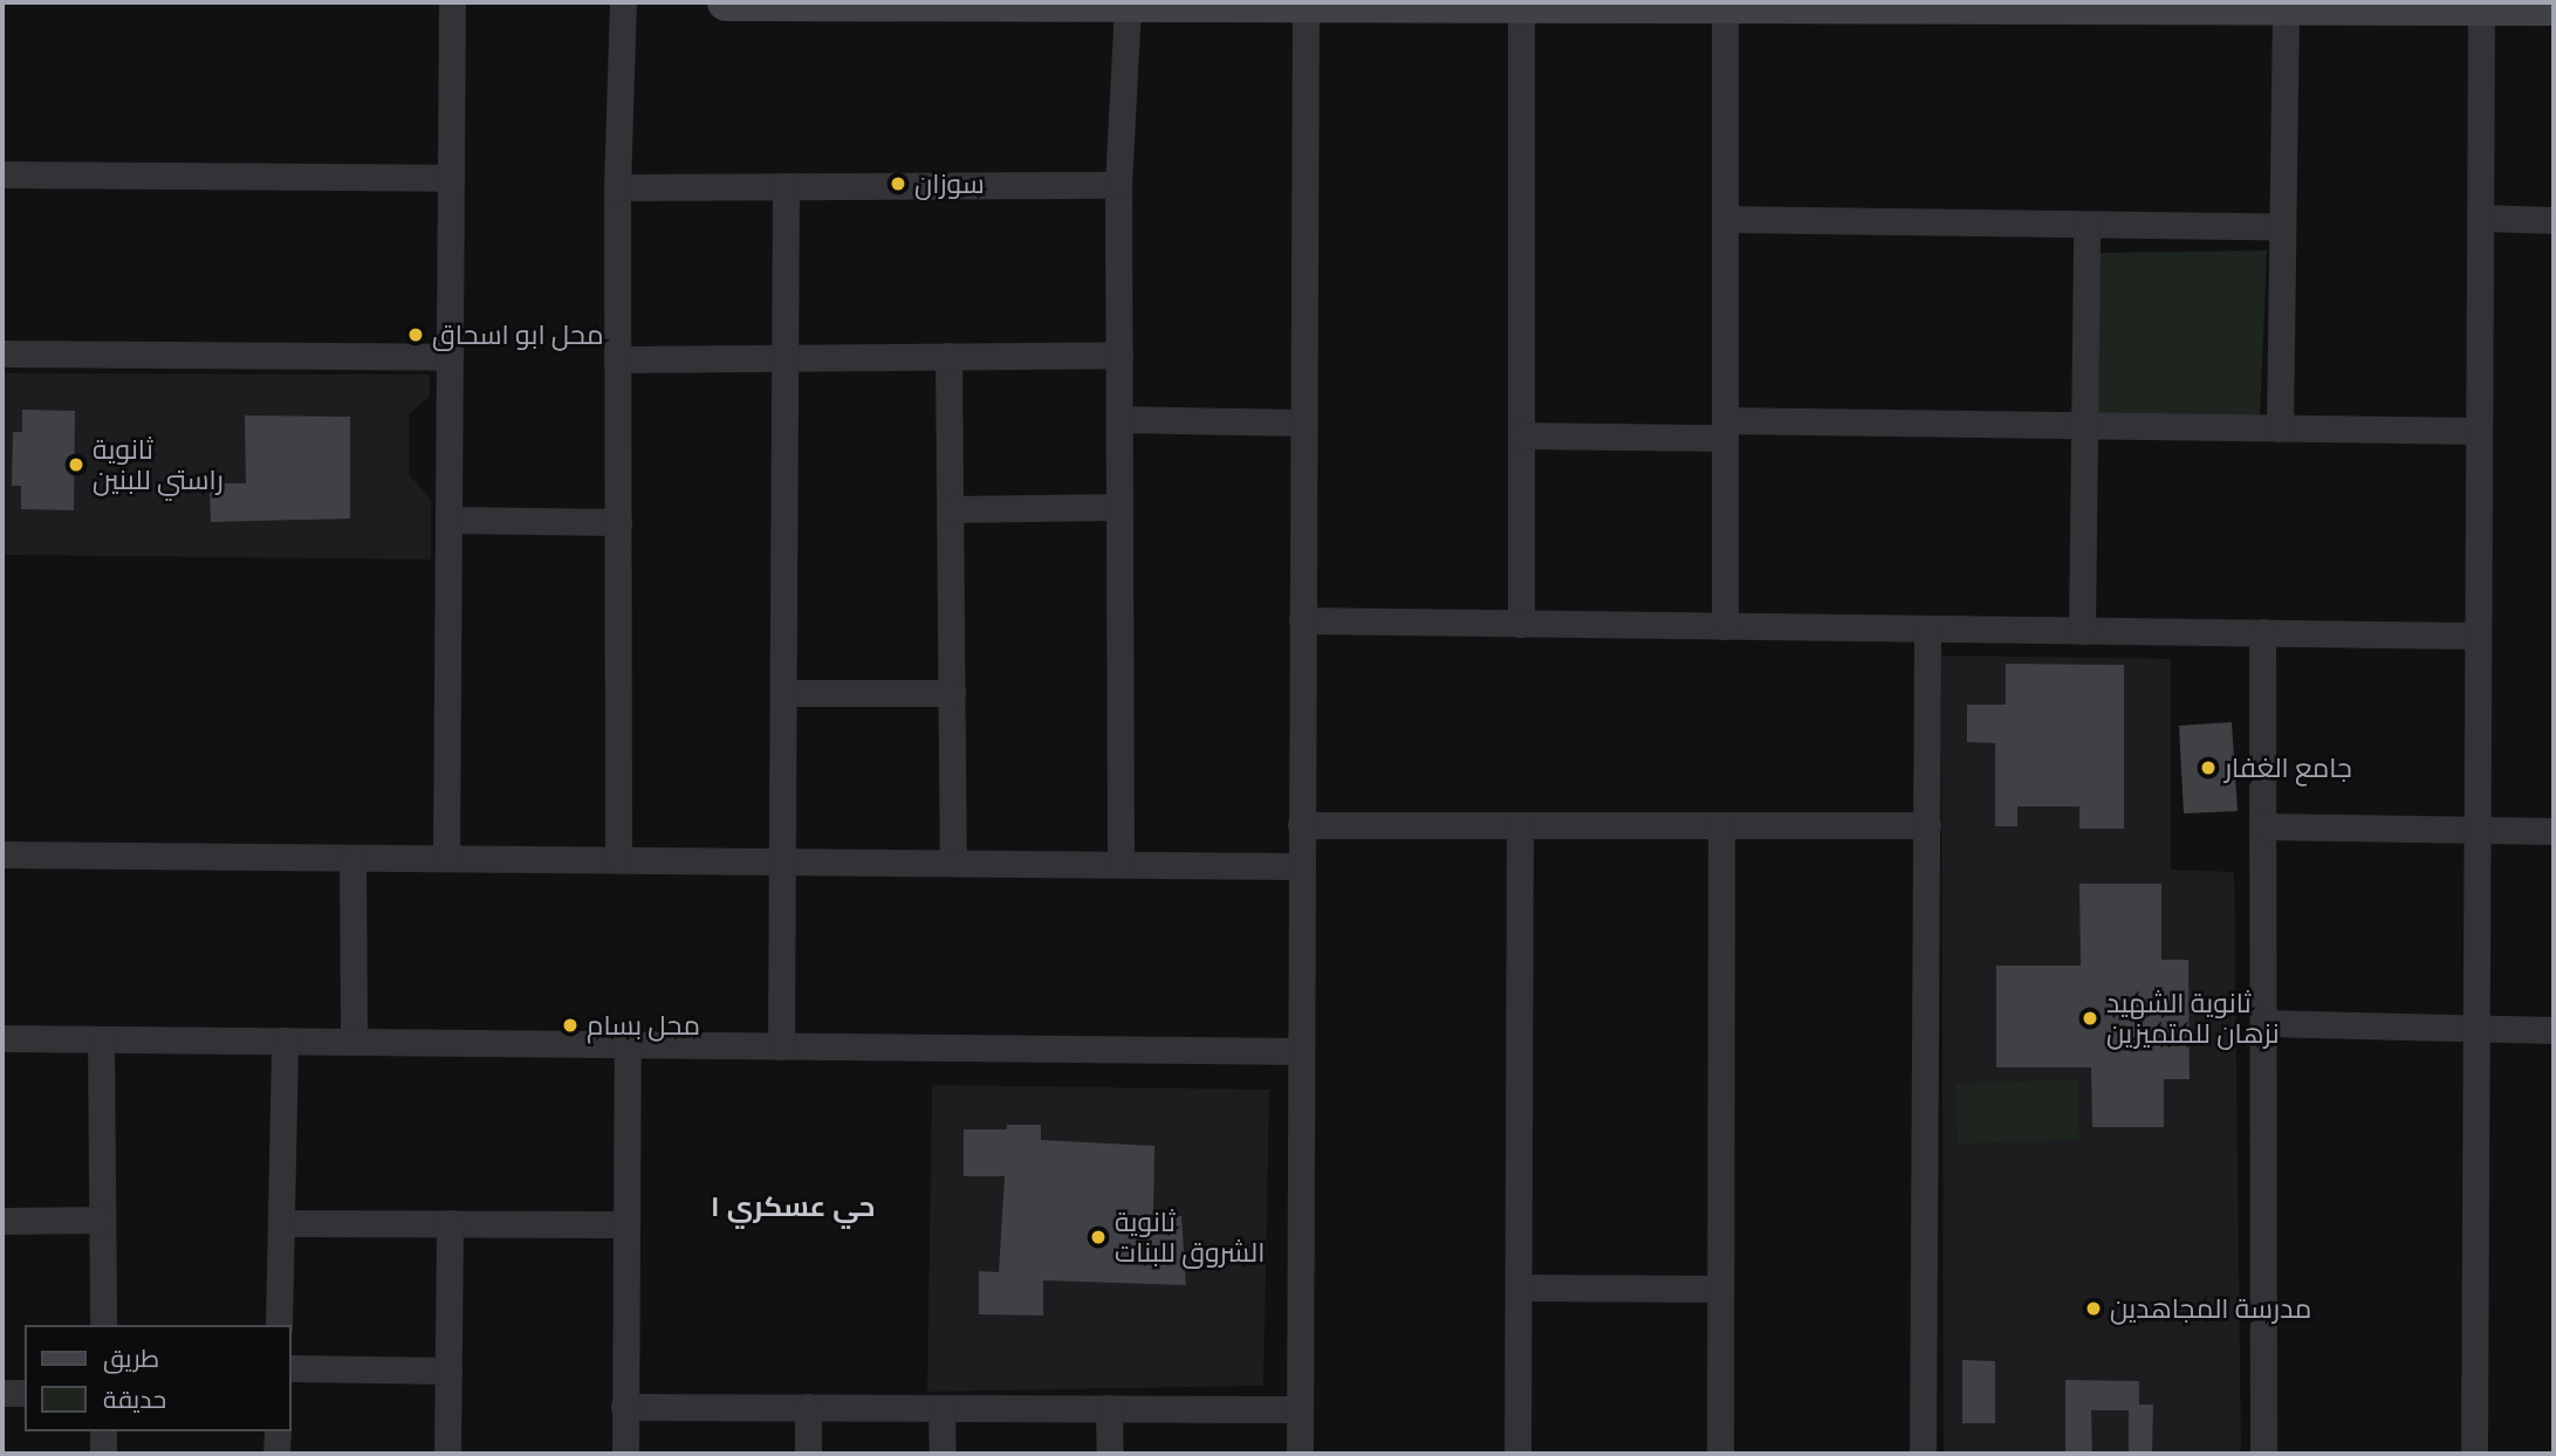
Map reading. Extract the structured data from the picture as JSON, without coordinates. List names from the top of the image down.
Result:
{
  "districts": ["حي عسكري ١"],
  "places": [
    "سوزان",
    "محل ابو اسحاق",
    "ثانوية راستي للبنين",
    "جامع الغفار",
    "ثانوية الشهيد نزهان للمتميزين",
    "محل بسام",
    "ثانوية الشروق للبنات",
    "مدرسة المجاهدين"
  ],
  "legend": ["طريق", "حديقة"]
}
